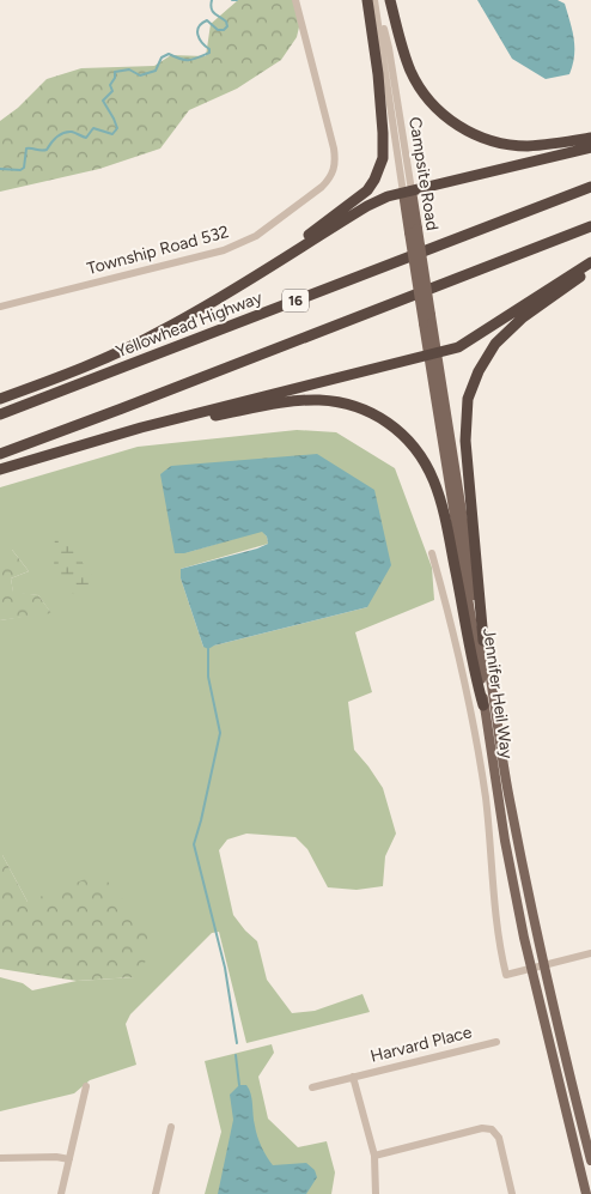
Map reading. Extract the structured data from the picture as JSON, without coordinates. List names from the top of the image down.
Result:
{
  "streets": {
    "highway": ["16", "Yellowhead Highway"],
    "main road": ["Campsite Road", "Jennifer Heil Way"],
    "street": ["Township Road 532", "Harvard Place"]
  },
  "crossings": [
    ["Campsite Road", "Jennifer Heil Way"]
  ]
}
